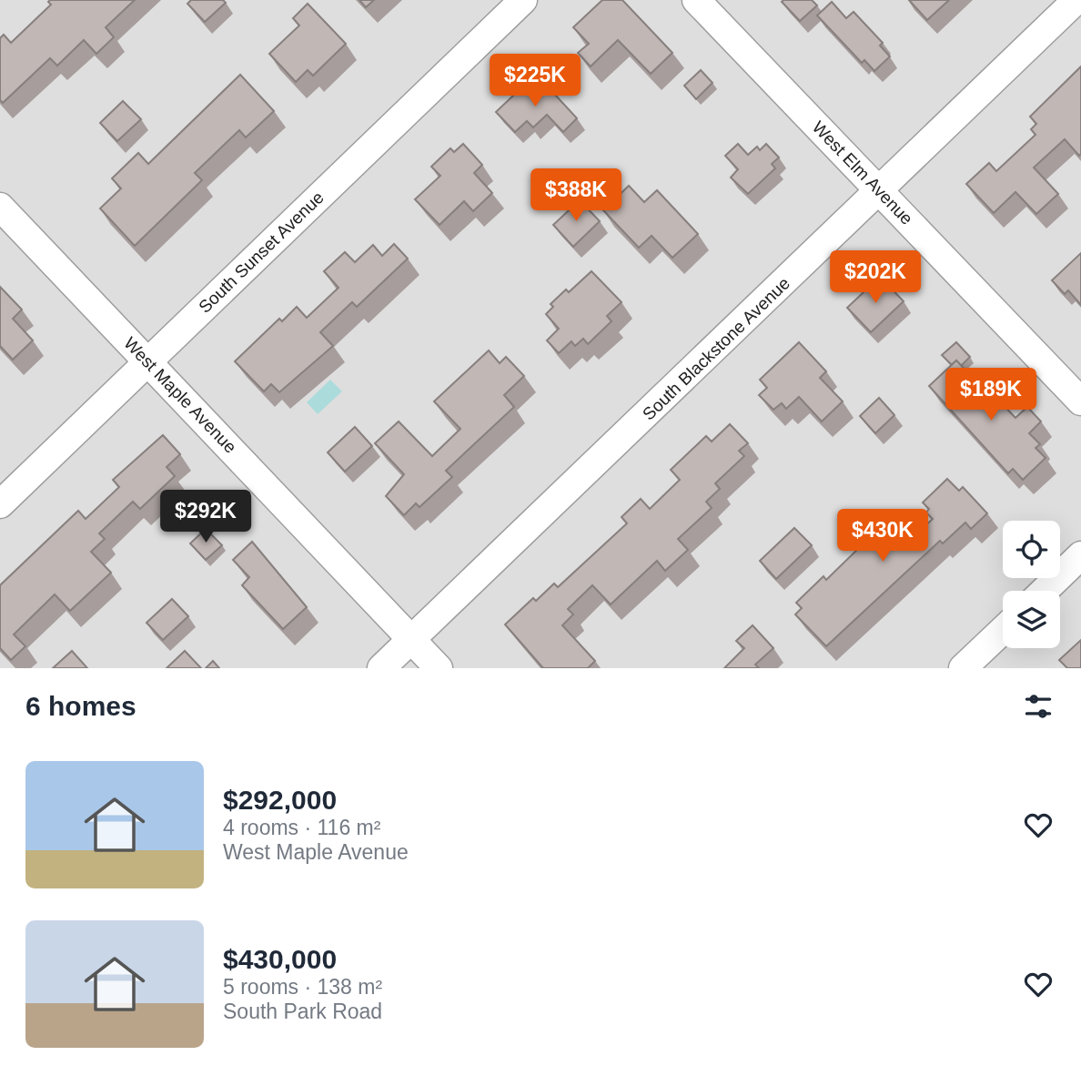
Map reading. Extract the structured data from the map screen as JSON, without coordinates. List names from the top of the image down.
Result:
{
  "streets": {
    "street": [
      "West Elm Avenue",
      "South Sunset Avenue",
      "South Blackstone Avenue",
      "West Maple Avenue"
    ]
  },
  "crossings": [
    ["West Elm Avenue", "South Blackstone Avenue"],
    ["South Sunset Avenue", "West Maple Avenue"],
    ["South Blackstone Avenue", "West Maple Avenue"]
  ],
  "page": {
    "price": [
      "$225K",
      "$388K",
      "$202K",
      "$189K",
      "$292K",
      "$430K"
    ],
    "heading": "6 homes",
    "list": [
      {
        "name": "$292,000",
        "note": "4 rooms · 116 m² · West Maple Avenue"
      },
      {
        "name": "$430,000",
        "note": "5 rooms · 138 m² · South Park Road"
      }
    ]
  }
}
